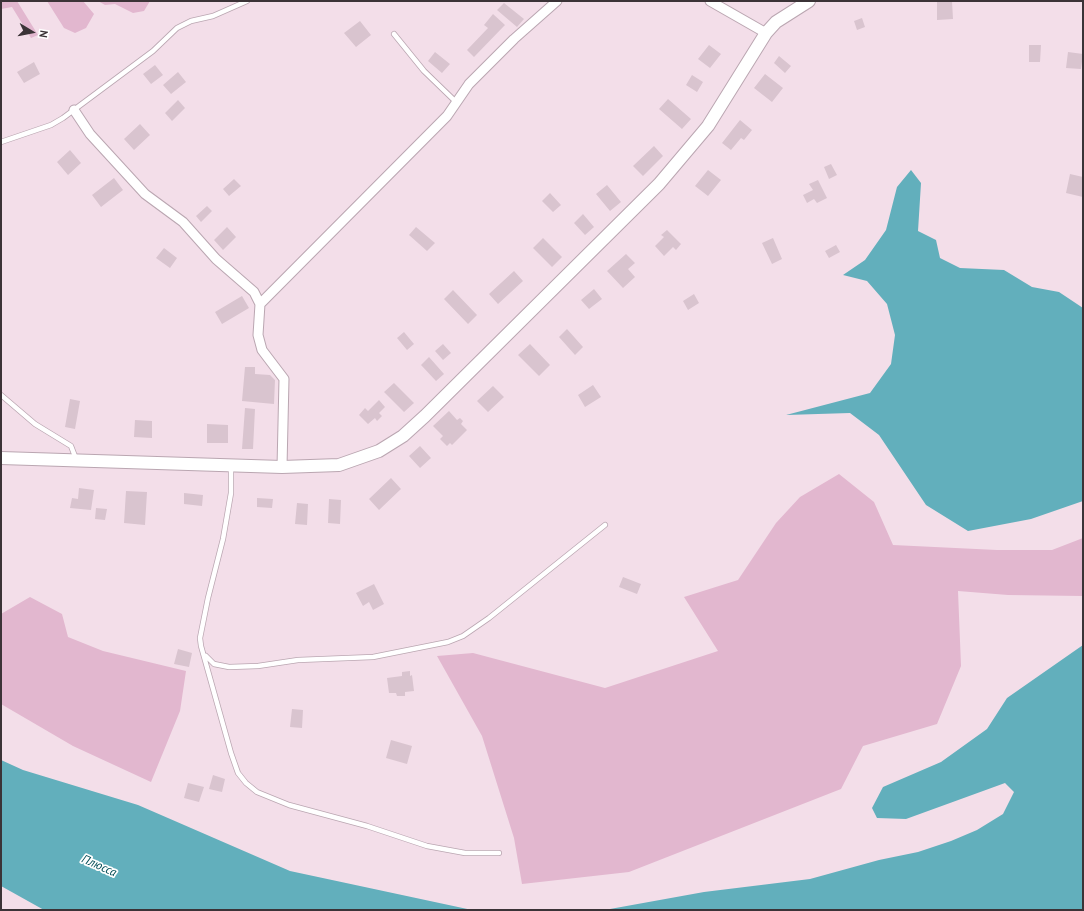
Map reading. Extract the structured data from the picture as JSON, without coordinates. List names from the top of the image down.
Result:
{
  "water": ["Плюсса"],
  "north": "right"
}
